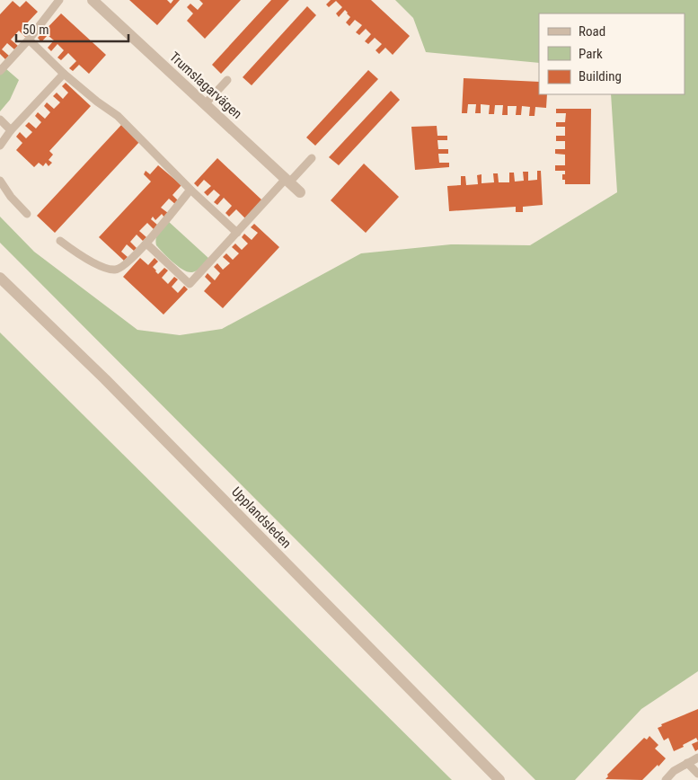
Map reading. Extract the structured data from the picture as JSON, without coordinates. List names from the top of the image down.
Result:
{
  "streets": {
    "street": ["Trumslagarvägen", "Upplandsleden"]
  },
  "legend": ["Road", "Park", "Building"],
  "scale_bar": "50 m"
}
